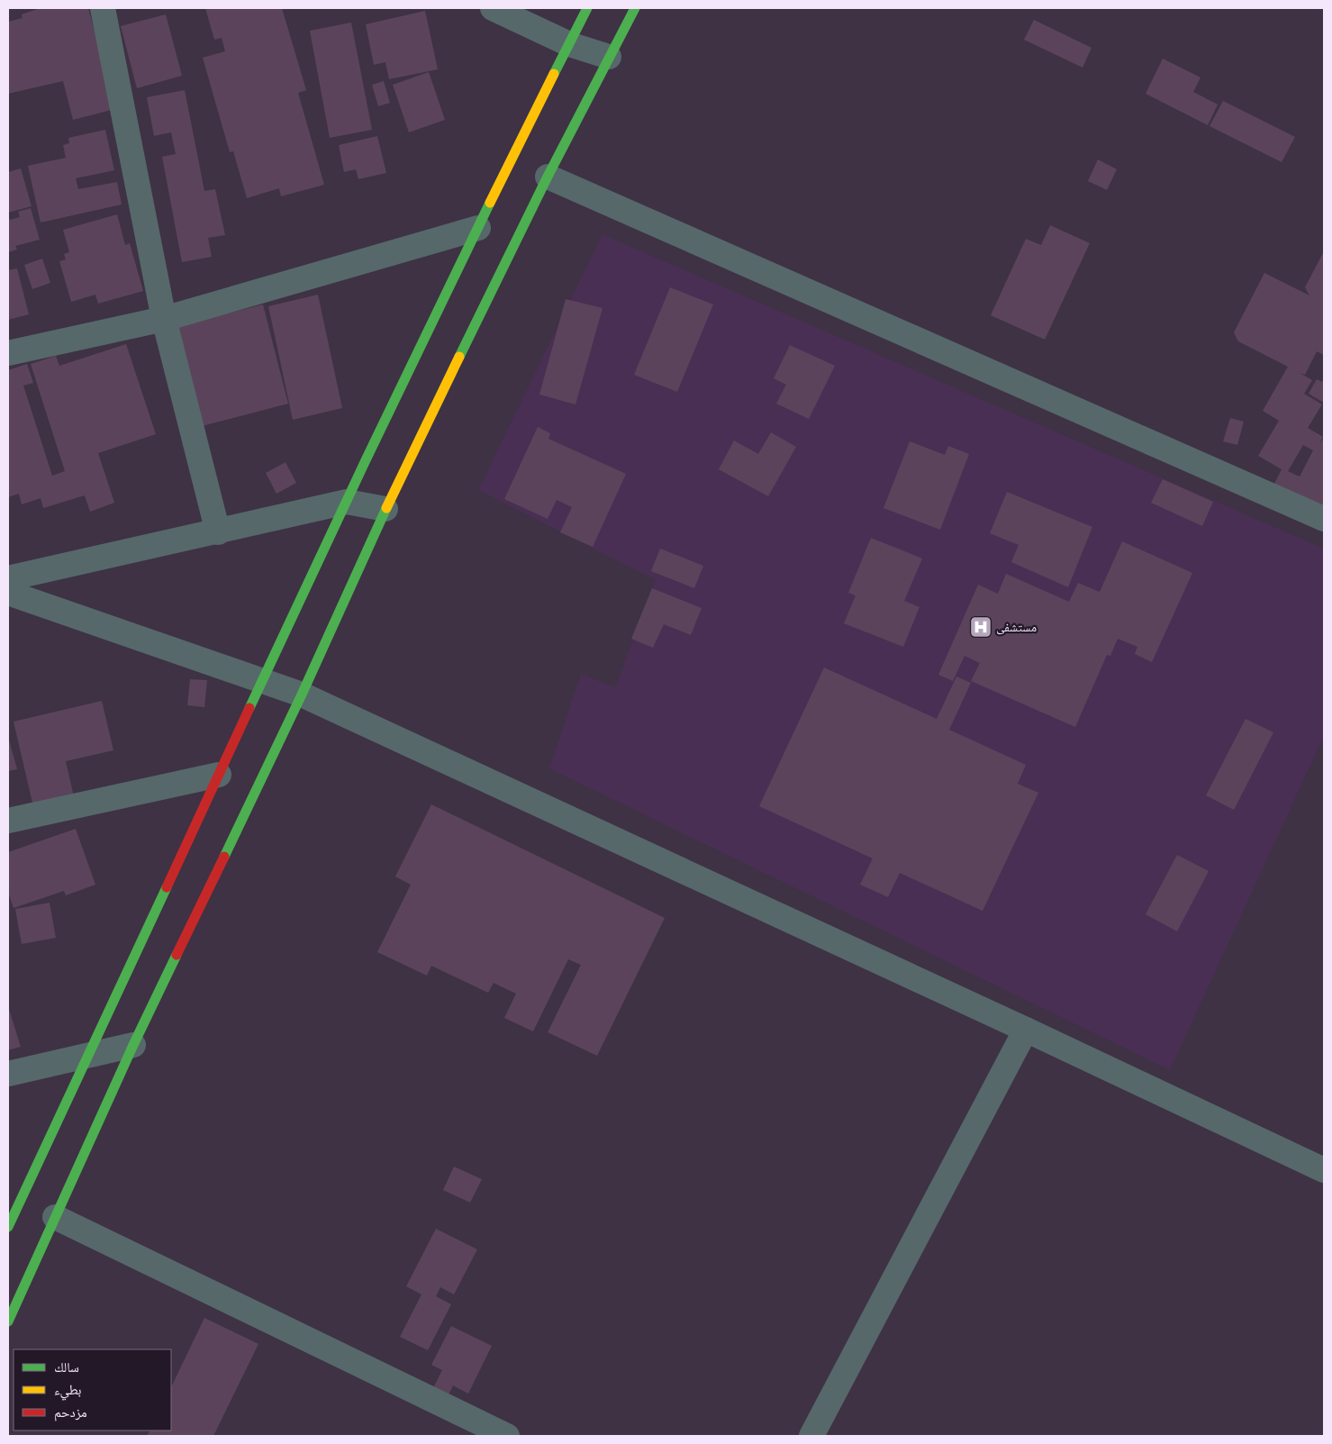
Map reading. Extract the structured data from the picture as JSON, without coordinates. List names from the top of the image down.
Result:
{
  "places": {
    "hospital": ["مستشفى"]
  },
  "legend": ["سالك", "بطيء", "مزدحم"]
}
